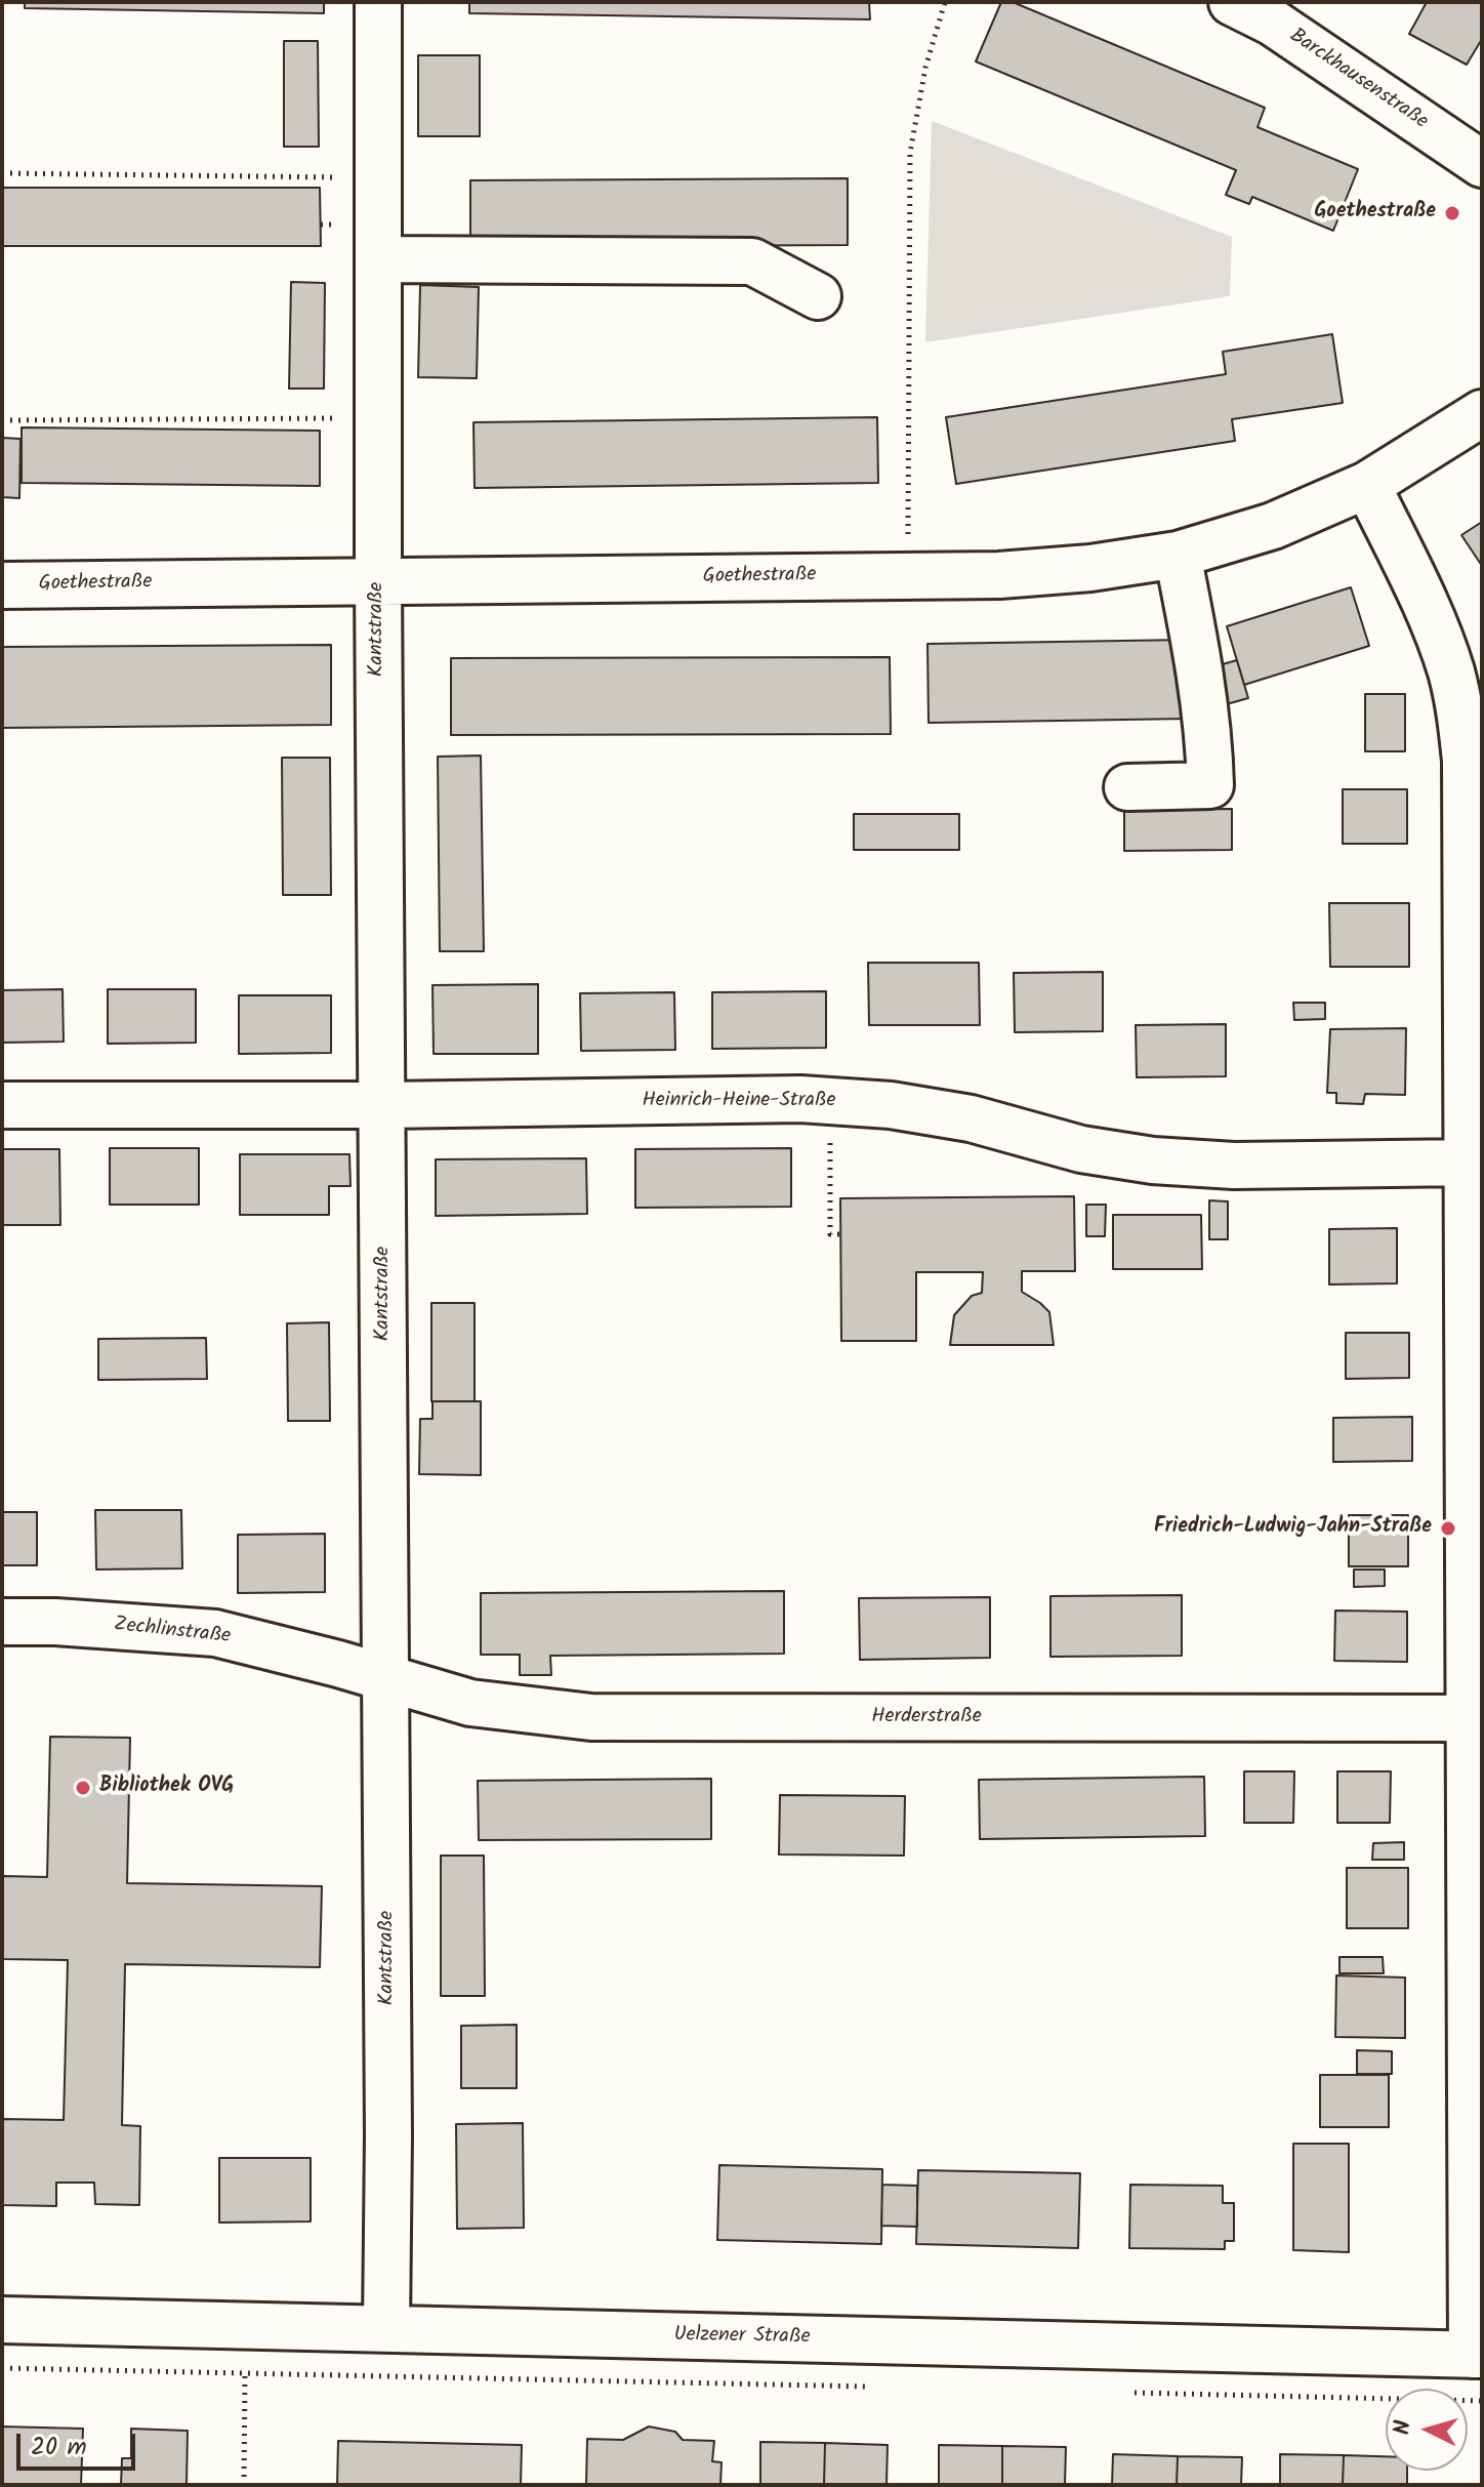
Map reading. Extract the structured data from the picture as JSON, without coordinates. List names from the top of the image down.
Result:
{
  "streets": {
    "street": [
      "Barckhausenstraße",
      "Goethestraße",
      "Kantstraße",
      "Heinrich-Heine-Straße",
      "Zechlinstraße",
      "Herderstraße",
      "Uelzener Straße"
    ]
  },
  "crossings": [
    ["Goethestraße", "Kantstraße"],
    ["Kantstraße", "Heinrich-Heine-Straße"],
    ["Kantstraße", "Zechlinstraße"],
    ["Kantstraße", "Herderstraße"],
    ["Kantstraße", "Uelzener Straße"],
    ["Zechlinstraße", "Herderstraße"]
  ],
  "places": ["Goethestraße", "Friedrich-Ludwig-Jahn-Straße", "Bibliothek OVG"],
  "scale_bar": "20 m",
  "north": "left"
}
